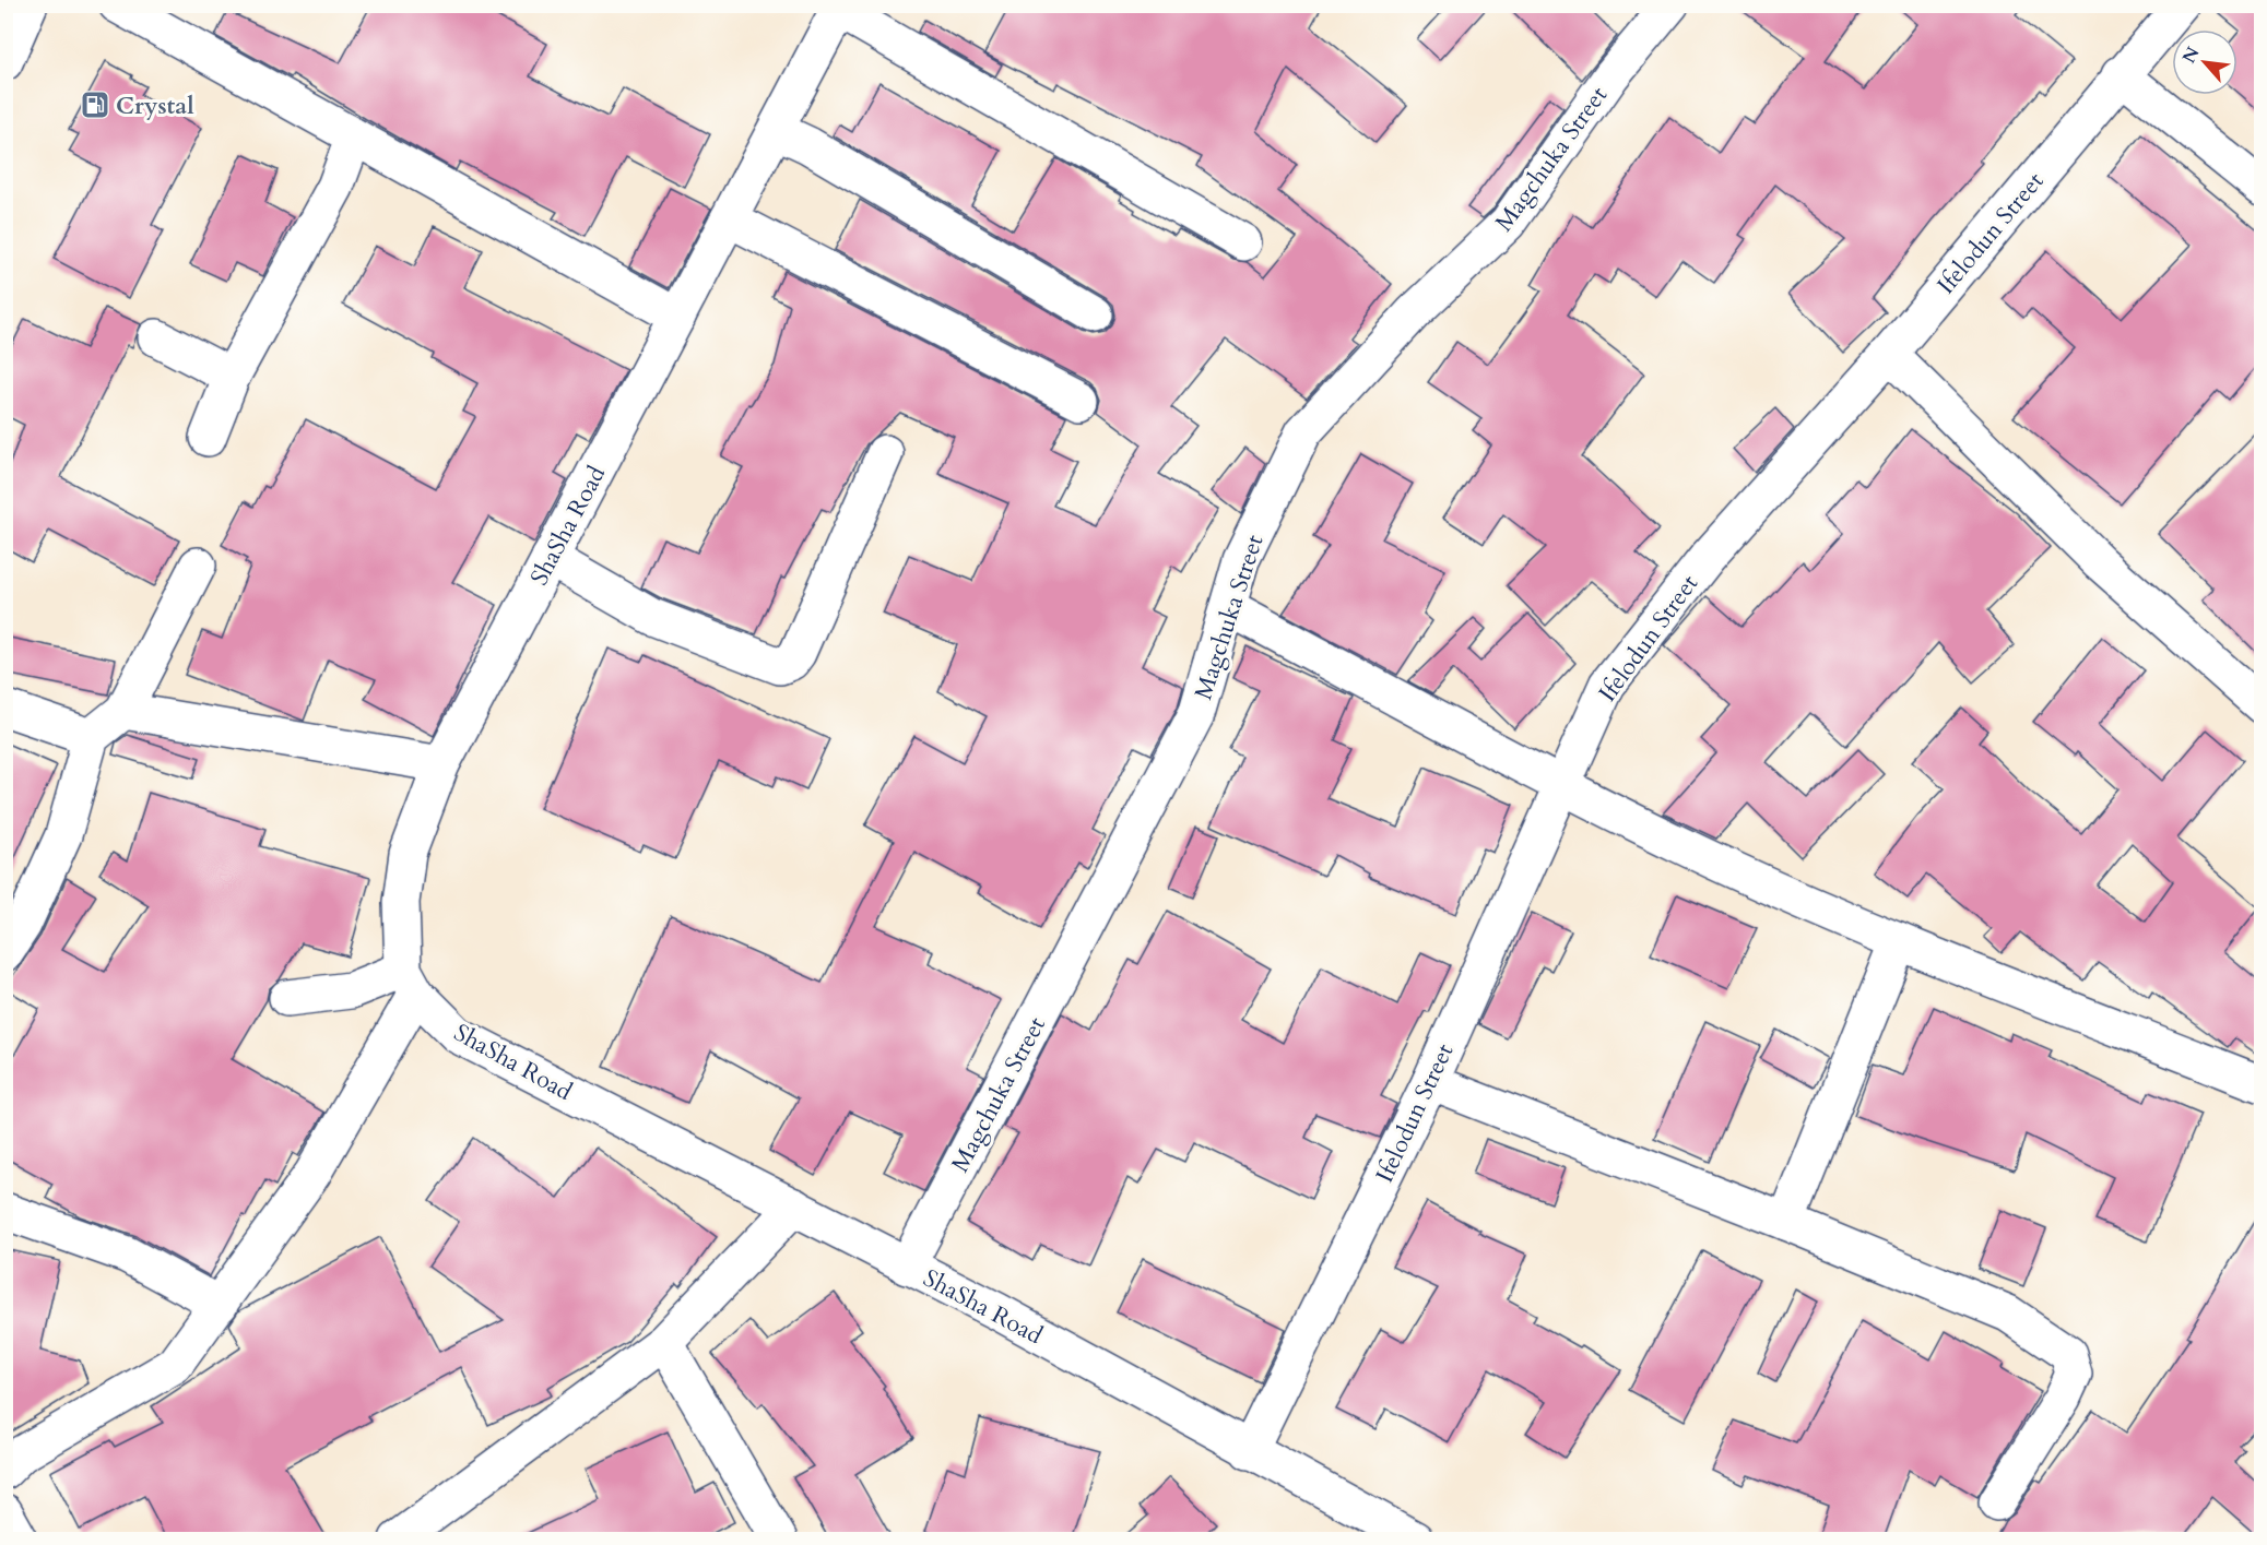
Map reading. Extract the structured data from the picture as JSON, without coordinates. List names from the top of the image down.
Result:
{
  "streets": {
    "street": ["Magchuka Street", "Ifelodun Street", "ShaSha Road"]
  },
  "crossings": [
    ["Magchuka Street", "ShaSha Road"],
    ["Ifelodun Street", "ShaSha Road"]
  ],
  "places": {
    "fuel station": ["Crystal"]
  },
  "north": "top left"
}
